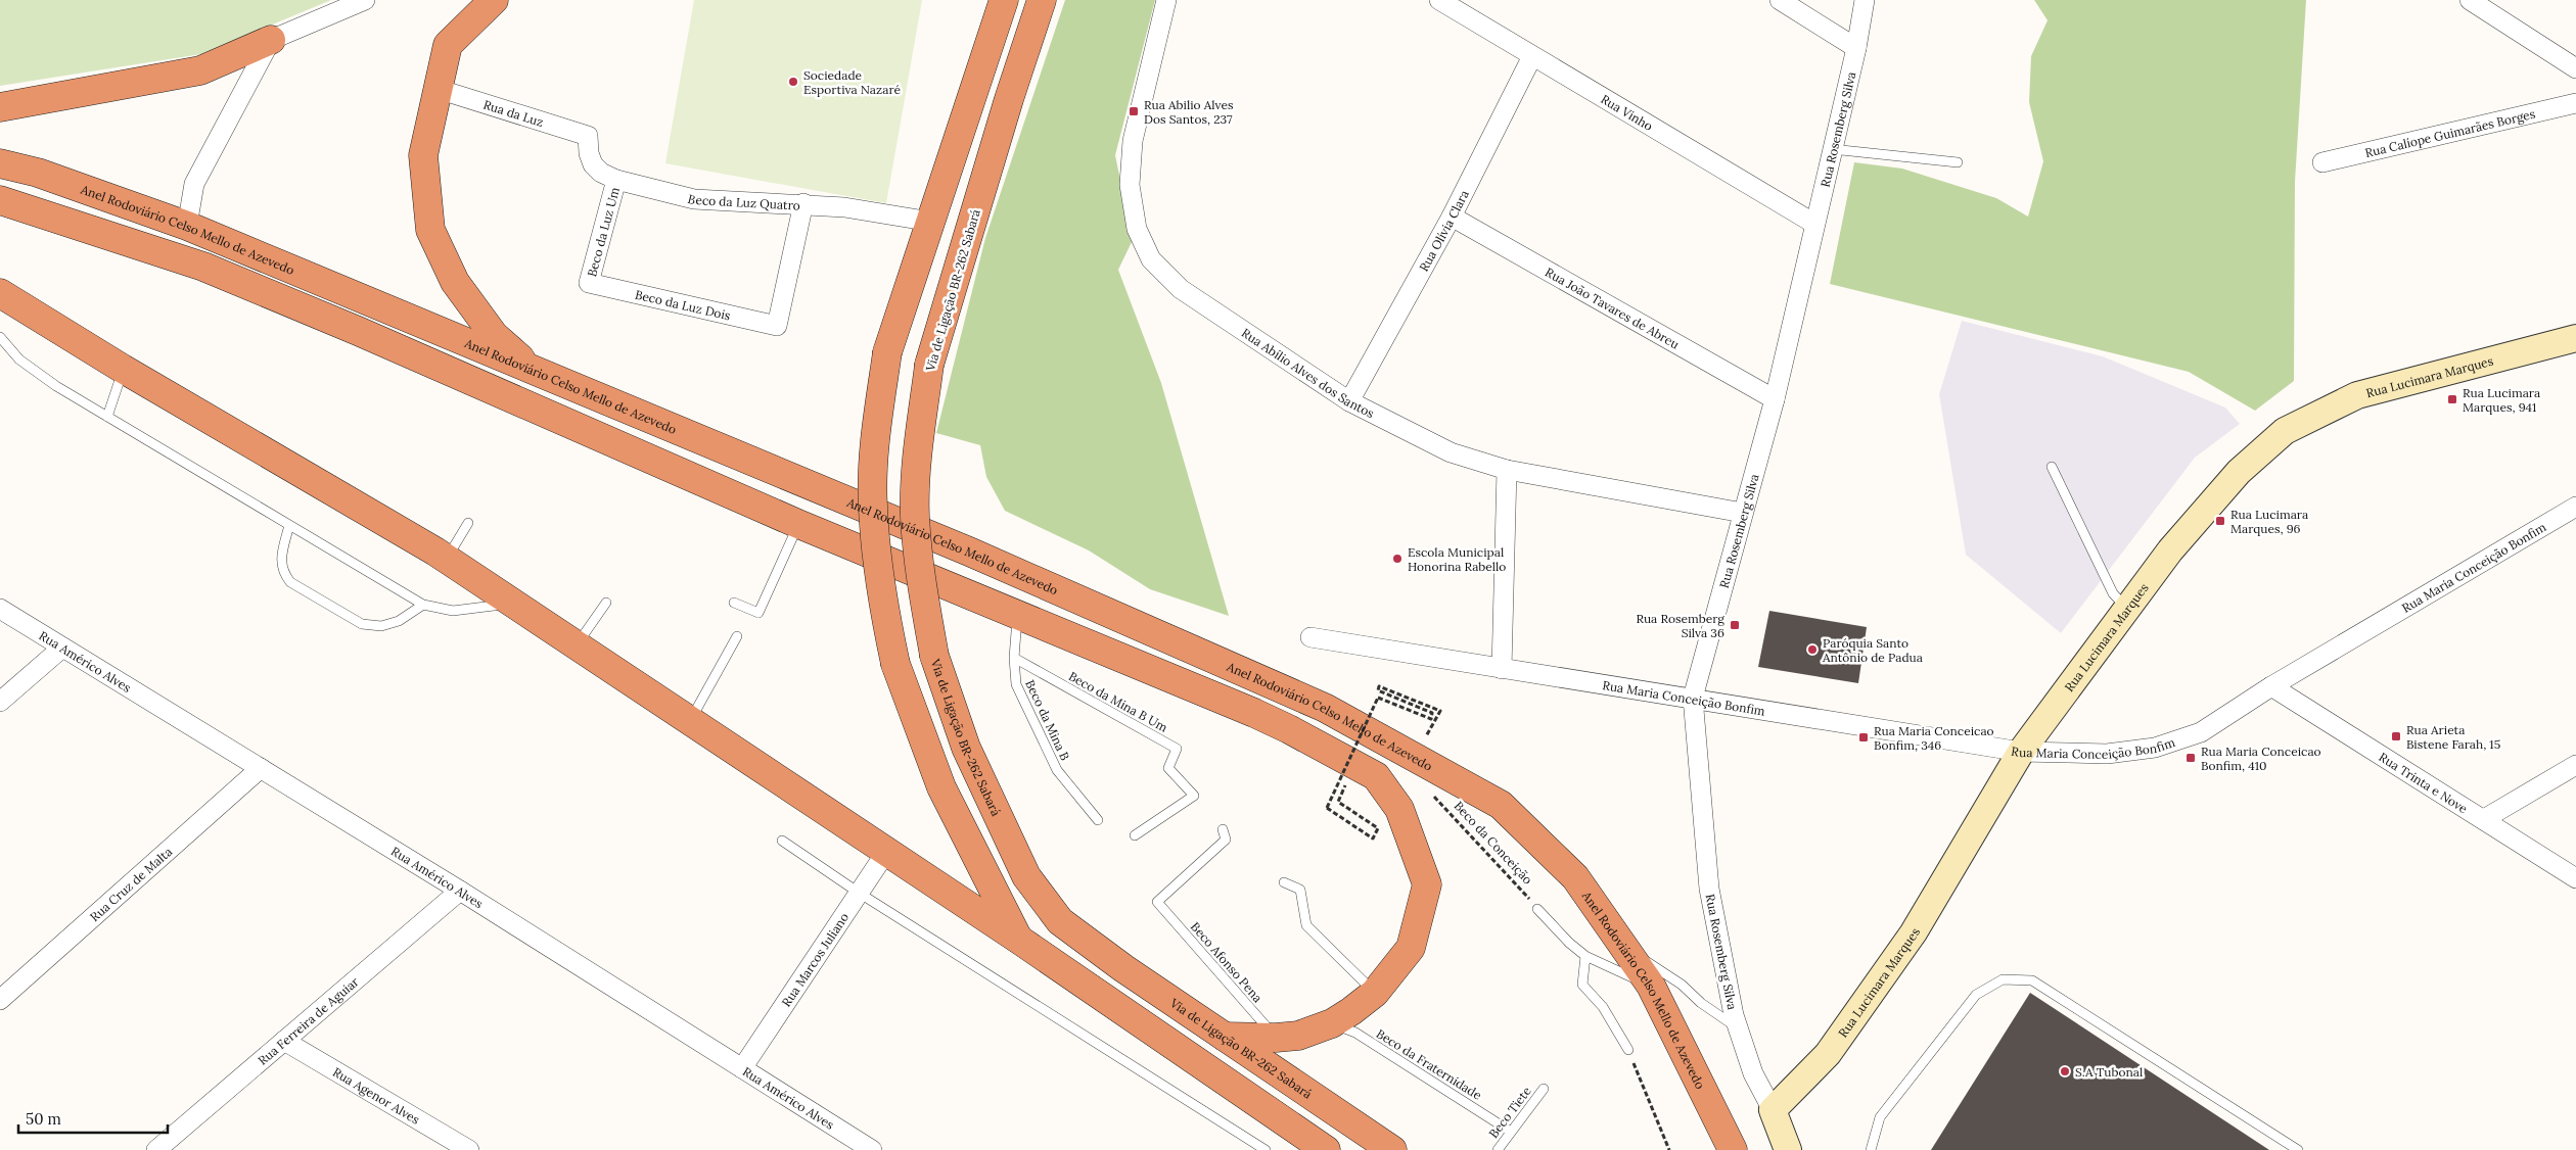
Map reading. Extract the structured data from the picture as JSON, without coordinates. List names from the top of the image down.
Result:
{
  "streets": {
    "highway": ["Anel Rodoviário Celso Mello de Azevedo", "Via de Ligação BR-262 Sabará"],
    "street": [
      "Rua da Luz",
      "Rua Vinho",
      "Rua Rosemberg Silva",
      "Rua Calíope Guimarães Borges",
      "Beco da Luz Quatro",
      "Rua Olívia Clara",
      "Beco da Luz Um",
      "Beco da Luz Dois",
      "Rua João Tavares de Abreu",
      "Rua Abílio Alves dos Santos",
      "Rua Lucimara Marques",
      "Rua Maria Conceição Bonfim",
      "Rua Américo Alves",
      "Rua Trinta e Nove",
      "Rua Cruz de Malta",
      "Rua Marcos Juliano",
      "Rua Ferreira de Aguiar",
      "Rua Agenor Alves"
    ],
    "lane": [
      "Beco da Mina B Um",
      "Beco da Mina B",
      "Beco Afonso Pena",
      "Beco da Fraternidade",
      "Beco Tiete"
    ],
    "path": ["Beco da Conceição"]
  },
  "crossings": [
    ["Rua da Luz", "Beco da Luz Quatro"],
    ["Rua Vinho", "Rua Rosemberg Silva"],
    ["Rua Vinho", "Rua Olívia Clara"],
    ["Rua Rosemberg Silva", "Rua João Tavares de Abreu"],
    ["Rua Rosemberg Silva", "Rua Abílio Alves dos Santos"],
    ["Rua Rosemberg Silva", "Rua Lucimara Marques"],
    ["Rua Rosemberg Silva", "Rua Maria Conceição Bonfim"],
    ["Beco da Luz Quatro", "Beco da Luz Um"],
    ["Beco da Luz Quatro", "Beco da Luz Dois"],
    ["Rua Olívia Clara", "Rua João Tavares de Abreu"],
    ["Rua Olívia Clara", "Rua Abílio Alves dos Santos"],
    ["Beco da Luz Um", "Beco da Luz Dois"],
    ["Rua Lucimara Marques", "Rua Maria Conceição Bonfim"],
    ["Rua Maria Conceição Bonfim", "Rua Trinta e Nove"],
    ["Rua Américo Alves", "Rua Cruz de Malta"],
    ["Rua Américo Alves", "Rua Marcos Juliano"],
    ["Rua Américo Alves", "Rua Ferreira de Aguiar"],
    ["Beco da Mina B Um", "Beco da Mina B"],
    ["Rua Ferreira de Aguiar", "Rua Agenor Alves"],
    ["Beco da Fraternidade", "Beco Tiete"]
  ],
  "places": {
    "other": [
      "Sociedade Esportiva Nazaré",
      "Escola Municipal Honorina Rabello",
      "Paróquia Santo Antônio de Padua",
      "S.A Tubonal"
    ],
    "transit": [
      "Rua Abilio Alves Dos Santos, 237",
      "Rua Lucimara Marques, 941",
      "Rua Lucimara Marques, 96",
      "Rua Rosemberg Silva 36",
      "Rua Arieta Bistene Farah, 15",
      "Rua Maria Conceicao Bonfim, 346",
      "Rua Maria Conceicao Bonfim, 410"
    ]
  },
  "scale_bar": "50 m"
}
